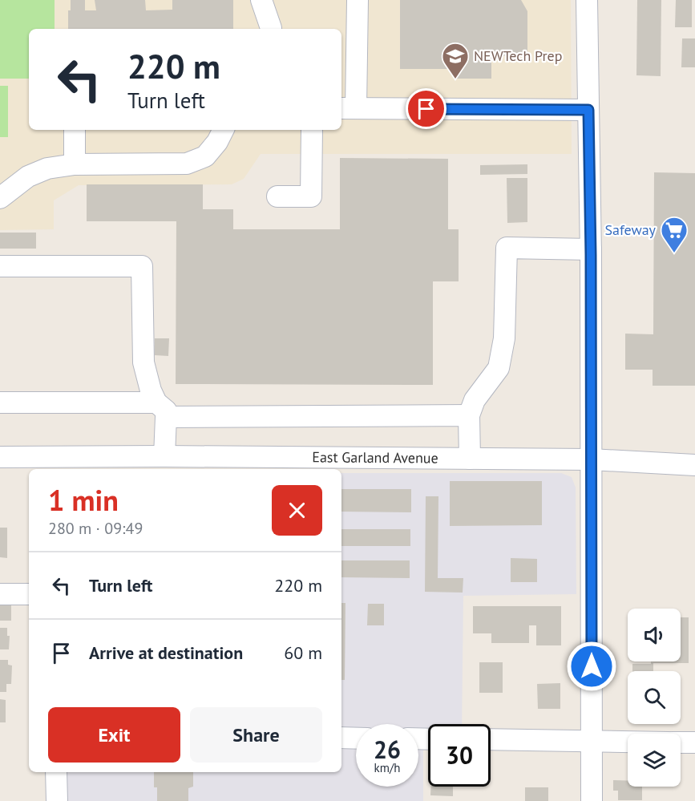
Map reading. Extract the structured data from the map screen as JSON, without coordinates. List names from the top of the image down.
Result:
{
  "streets": {
    "street": ["East Garland Avenue"]
  },
  "places": {
    "school or university": ["NEWTech Prep"],
    "supermarket": ["Safeway"]
  },
  "page": {
    "turn": ["220 m", "Turn left"],
    "heading": ["1 min", "280 m · 09:49"],
    "list": [
      {
        "name": "Turn left",
        "value": "220 m"
      },
      {
        "name": "Arrive at destination",
        "value": "60 m"
      }
    ],
    "buttons": ["Exit", "Share"],
    "speed": "26 km/h",
    "limit": "30"
  }
}
